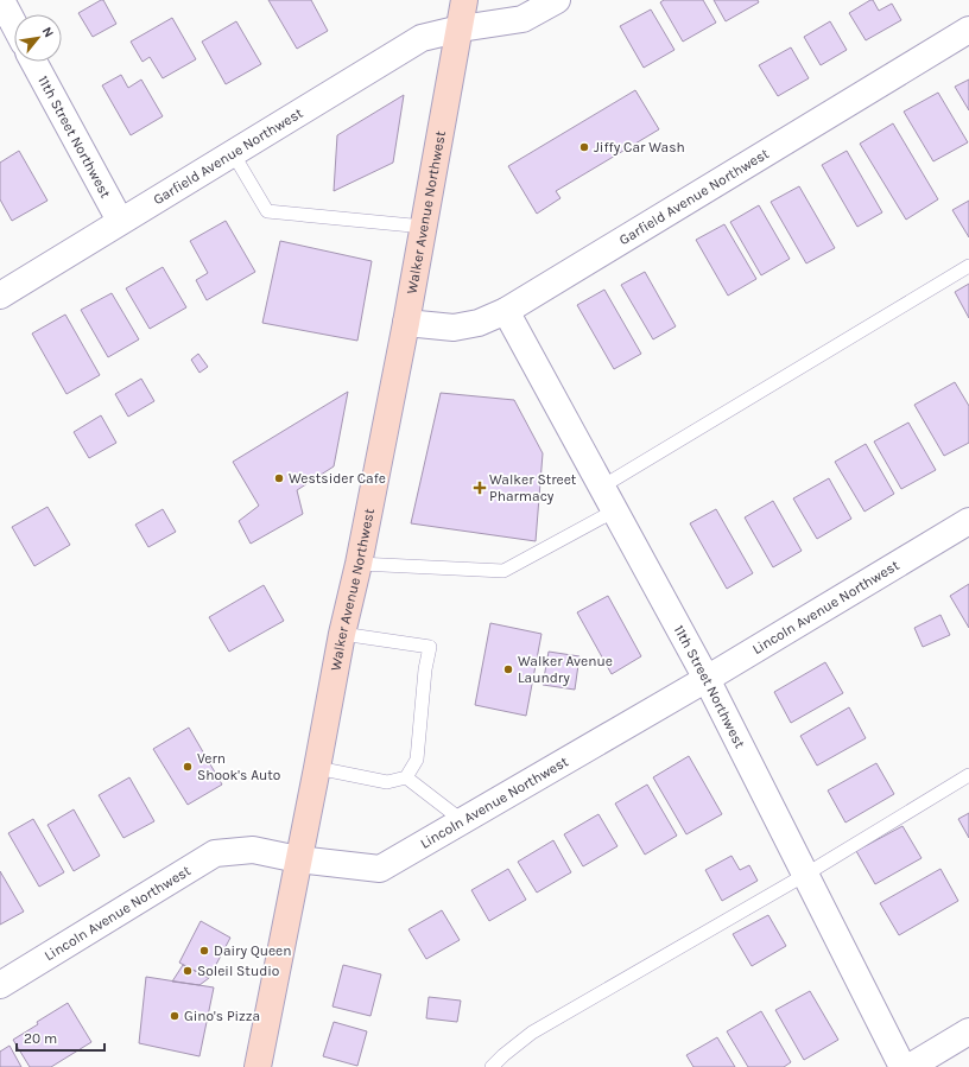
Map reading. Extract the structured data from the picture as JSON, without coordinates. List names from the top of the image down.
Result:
{
  "streets": {
    "main road": ["Walker Avenue Northwest"],
    "street": ["11th Street Northwest", "Garfield Avenue Northwest", "Lincoln Avenue Northwest"]
  },
  "crossings": [
    ["11th Street Northwest", "Garfield Avenue Northwest"],
    ["11th Street Northwest", "Lincoln Avenue Northwest"],
    ["Garfield Avenue Northwest", "Walker Avenue Northwest"],
    ["Walker Avenue Northwest", "Lincoln Avenue Northwest"]
  ],
  "places": {
    "other": [
      "Jiffy Car Wash",
      "Westsider Cafe",
      "Walker Avenue Laundry",
      "Vern Shook's Auto",
      "Dairy Queen",
      "Soleil Studio",
      "Gino's Pizza"
    ],
    "health": ["Walker Street Pharmacy"]
  },
  "scale_bar": "20 m",
  "north": "top right"
}
